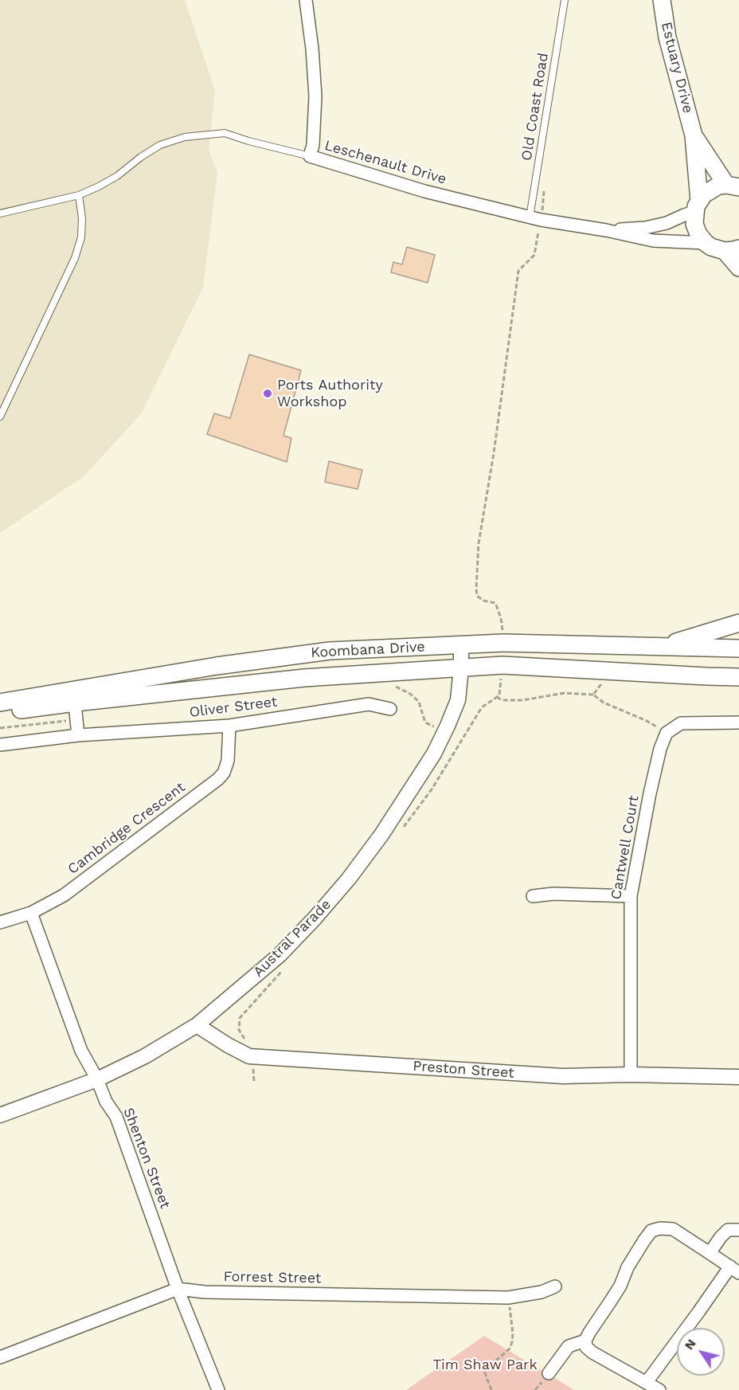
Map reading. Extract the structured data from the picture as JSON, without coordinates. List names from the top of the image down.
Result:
{
  "streets": {
    "main road": ["Estuary Drive", "Koombana Drive"],
    "street": [
      "Leschenault Drive",
      "Oliver Street",
      "Cambridge Crescent",
      "Cantwell Court",
      "Austral Parade",
      "Preston Street",
      "Shenton Street",
      "Forrest Street"
    ],
    "lane": ["Old Coast Road"]
  },
  "crossings": [
    ["Estuary Drive", "Leschenault Drive"],
    ["Old Coast Road", "Leschenault Drive"],
    ["Koombana Drive", "Austral Parade"],
    ["Oliver Street", "Cambridge Crescent"],
    ["Cambridge Crescent", "Shenton Street"],
    ["Cantwell Court", "Preston Street"],
    ["Austral Parade", "Preston Street"],
    ["Austral Parade", "Shenton Street"],
    ["Shenton Street", "Forrest Street"]
  ],
  "parks": ["Tim Shaw Park"],
  "places": ["Ports Authority Workshop"],
  "north": "top left"
}
